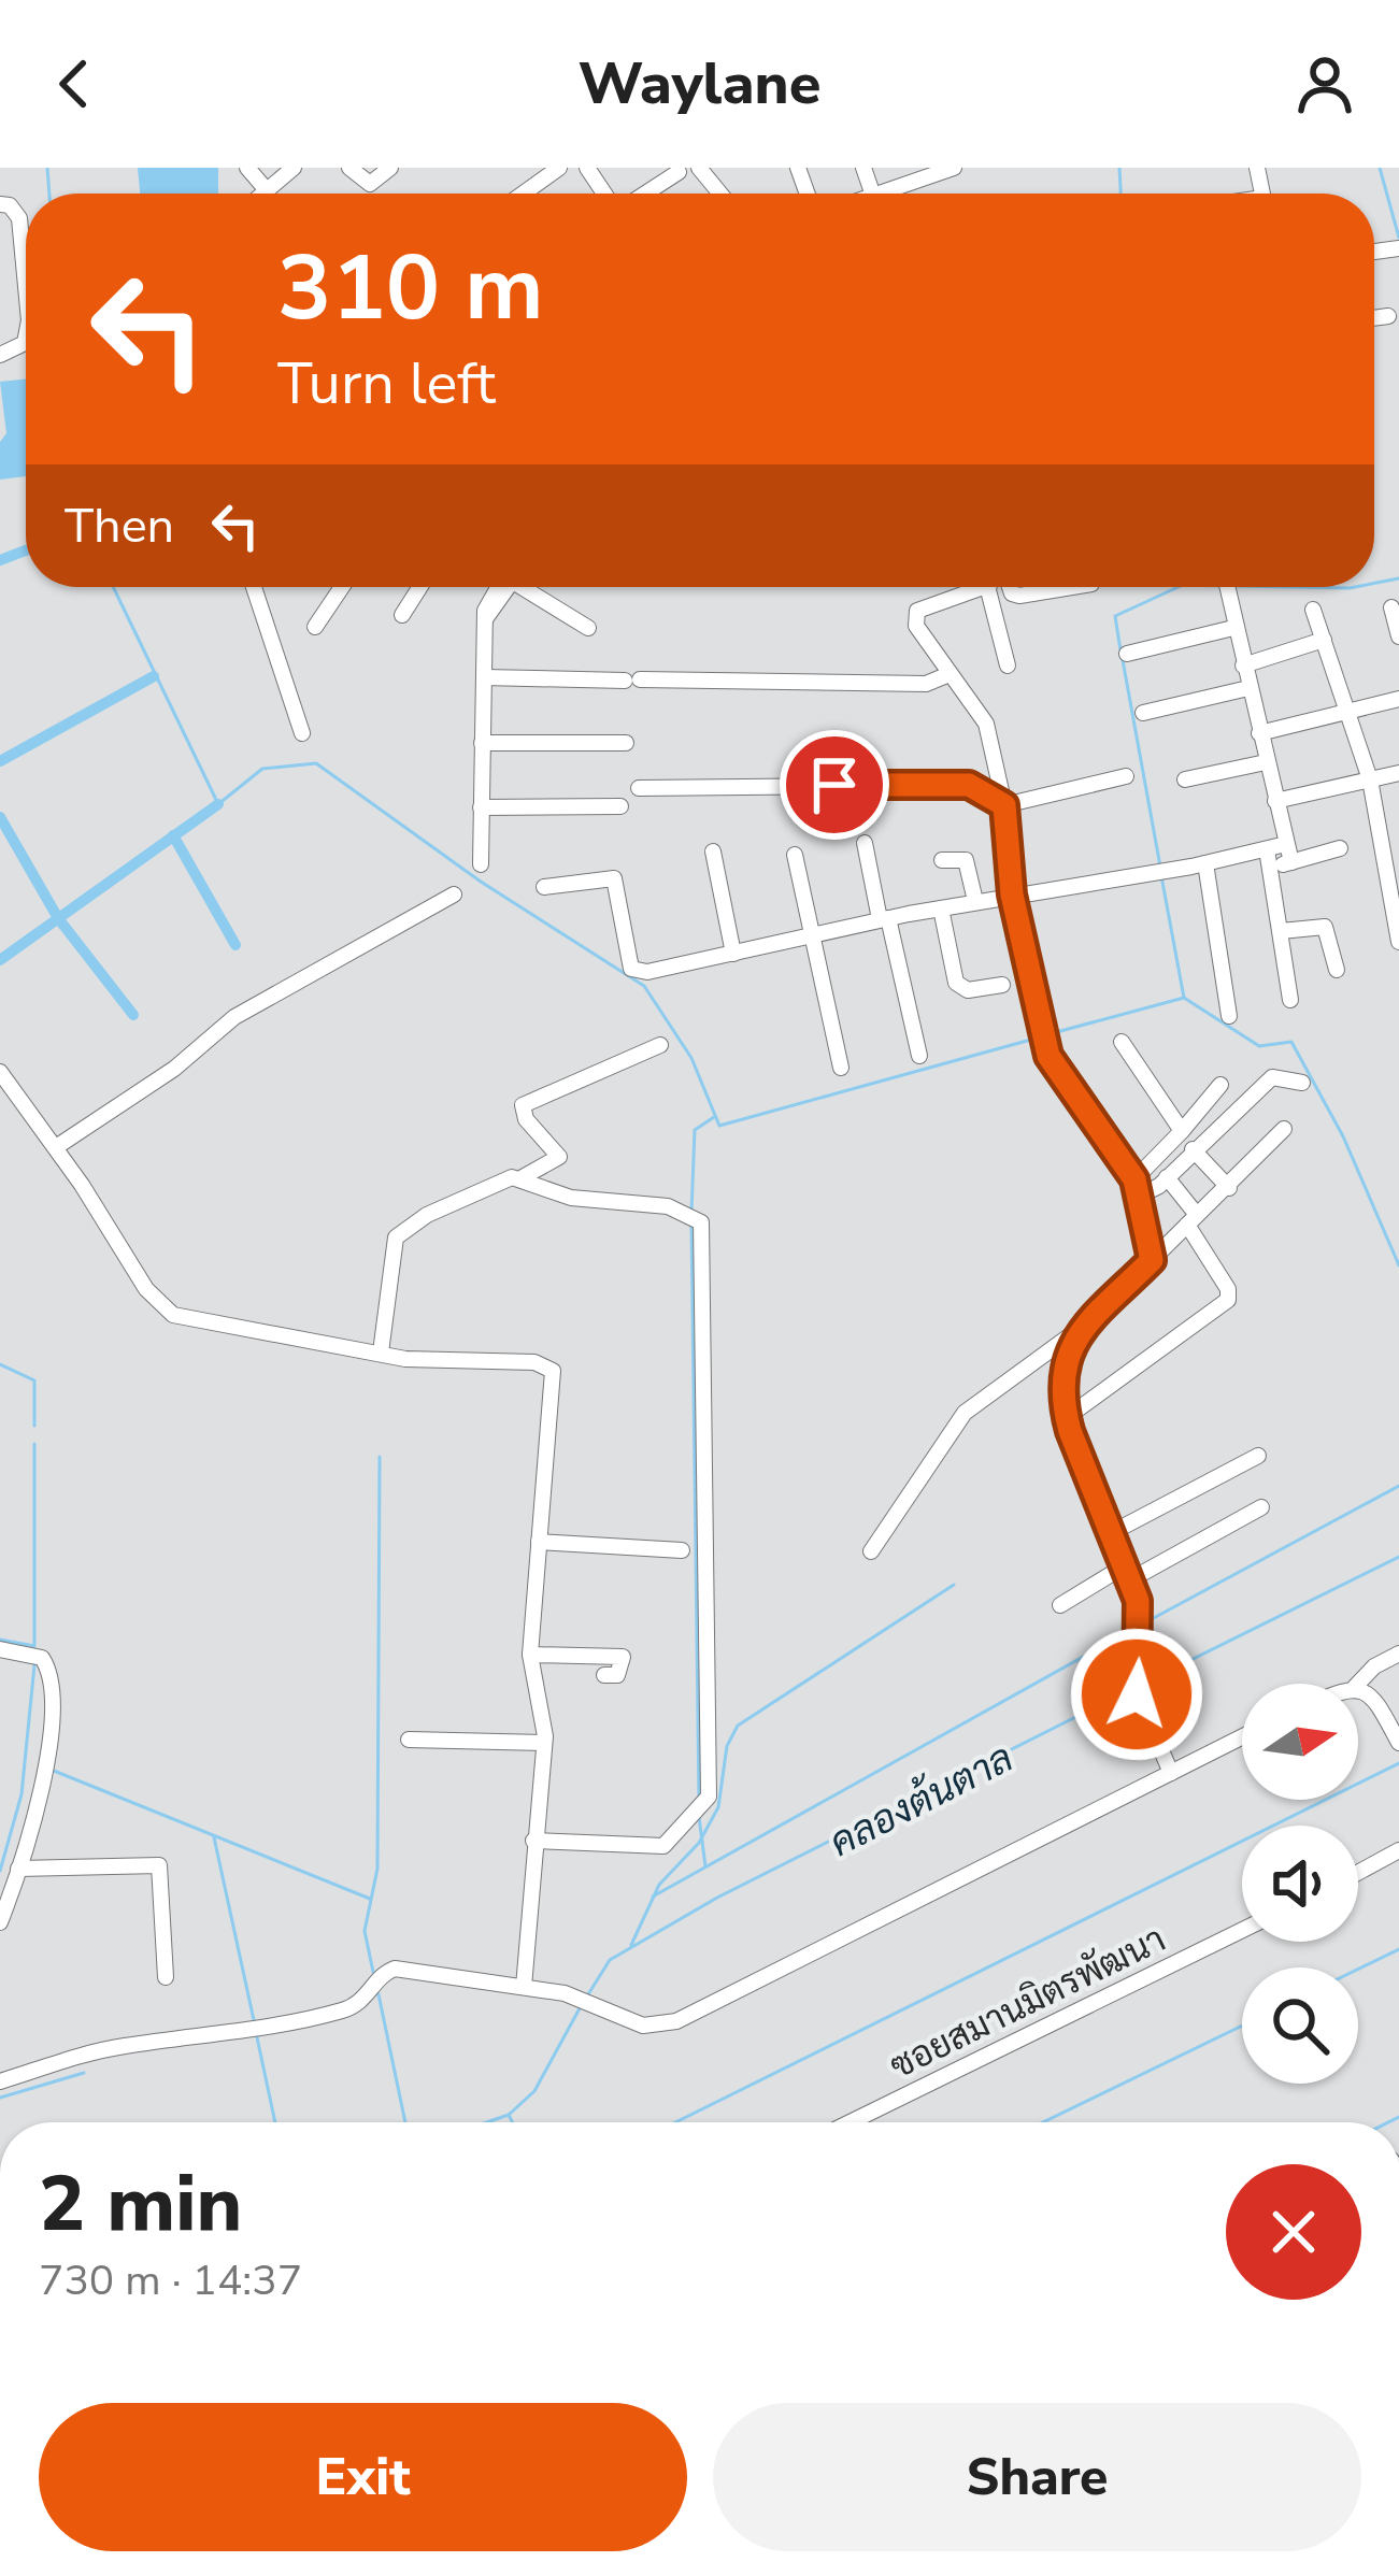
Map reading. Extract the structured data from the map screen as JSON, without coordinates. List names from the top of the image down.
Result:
{
  "streets": {
    "street": ["ซอยสมานมิตรพัฒนา"]
  },
  "water": ["คลองต้นตาล"],
  "north": "right",
  "page": {
    "header": "Waylane",
    "turn": ["310 m", "Turn left"],
    "then": "Then",
    "heading": ["2 min", "730 m · 14:37"],
    "buttons": ["Exit", "Share"]
  }
}
